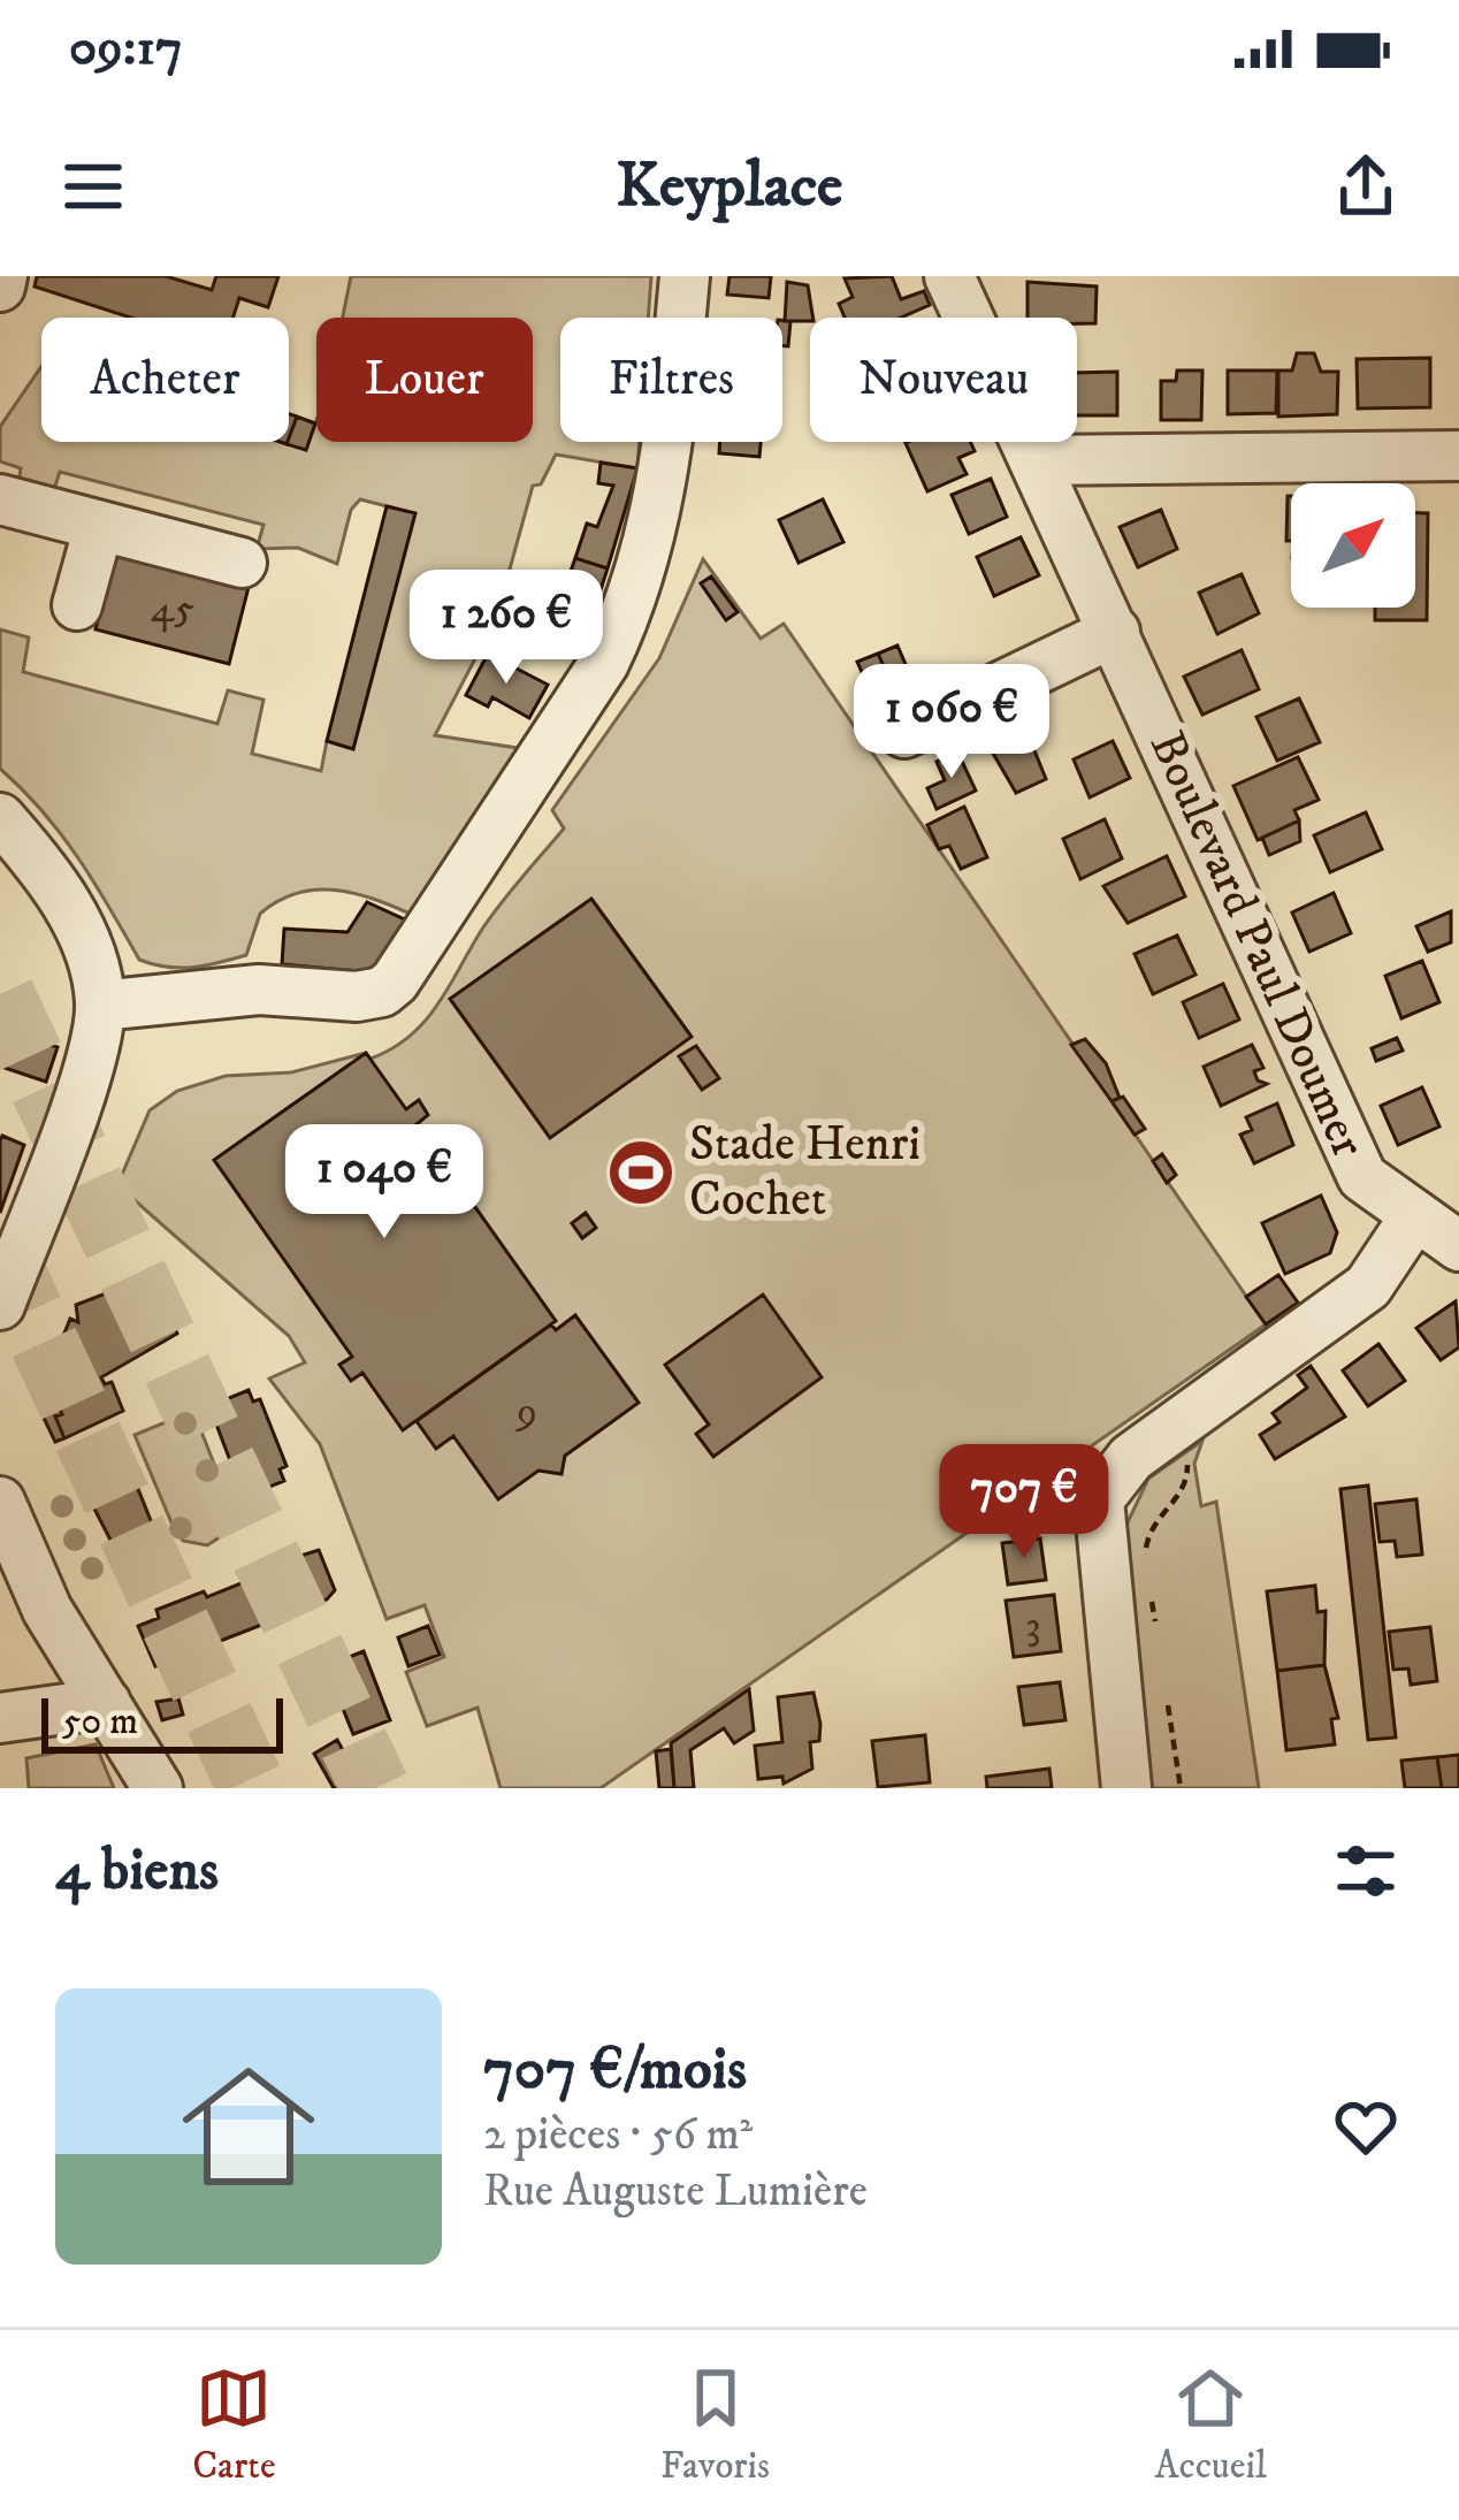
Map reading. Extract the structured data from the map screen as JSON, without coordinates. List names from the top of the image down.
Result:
{
  "streets": {
    "street": ["Boulevard Paul Doumer"]
  },
  "places": {
    "sports": ["Stade Henri Cochet"]
  },
  "house_numbers": ["45", "9", "3"],
  "scale_bar": "50 m",
  "north": "top right",
  "page": {
    "status": "09:17",
    "header": "Keyplace",
    "chip": [
      "Acheter",
      "Louer",
      "Filtres",
      "Nouveau"
    ],
    "price": [
      "1 260 €",
      "1 060 €",
      "1 040 €",
      "707 €"
    ],
    "scale": "50 m",
    "heading": "4 biens",
    "list": [
      {
        "name": "707 €/mois",
        "note": "2 pièces · 56 m² · Rue Auguste Lumière"
      }
    ],
    "tabs": ["Carte", "Favoris", "Accueil"]
  }
}
